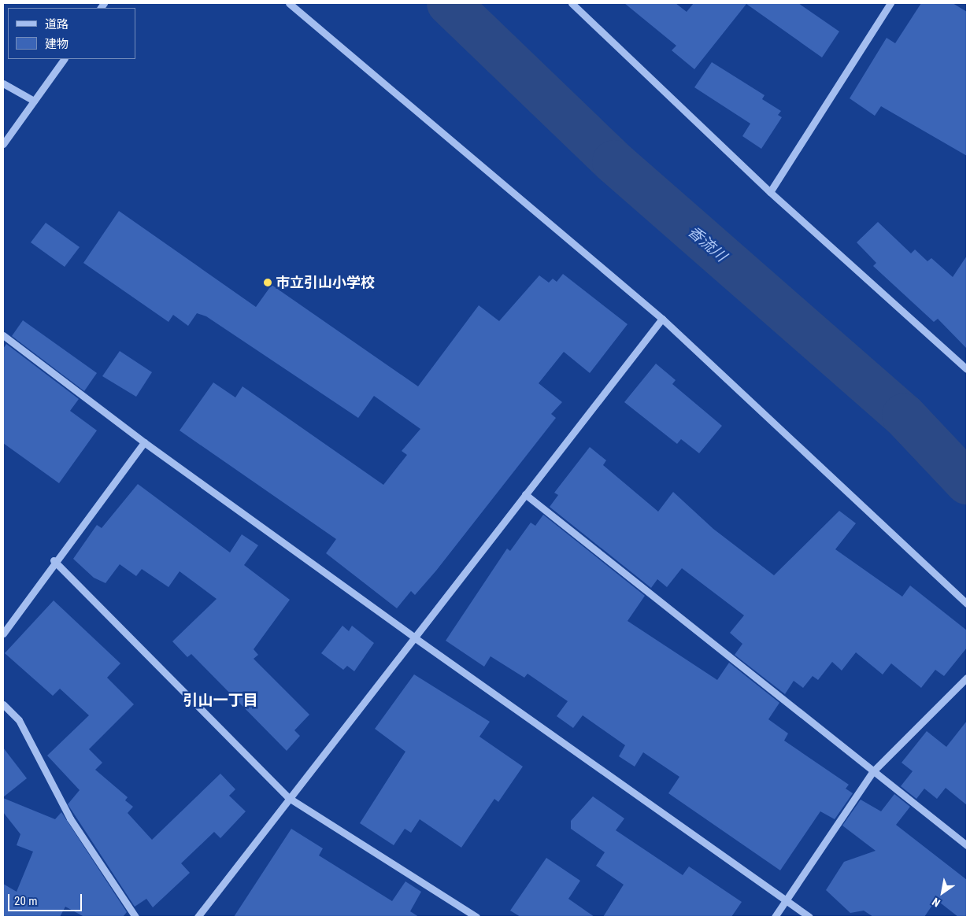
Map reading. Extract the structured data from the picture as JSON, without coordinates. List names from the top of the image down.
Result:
{
  "districts": ["引山一丁目"],
  "water": ["香流川"],
  "places": ["市立引山小学校"],
  "legend": ["道路", "建物"],
  "scale_bar": "20 m",
  "north": "bottom left"
}
